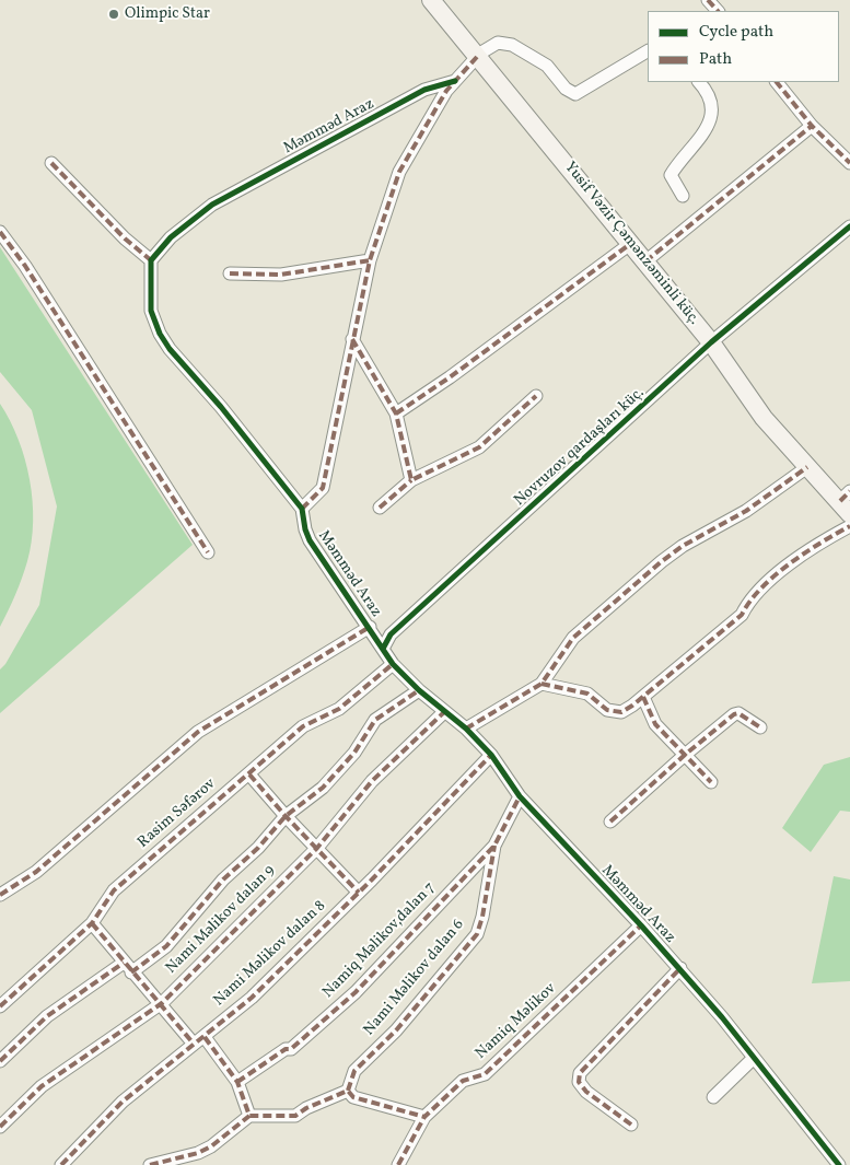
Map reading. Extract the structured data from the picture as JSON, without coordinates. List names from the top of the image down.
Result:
{
  "streets": {
    "main road": ["Yusif Vəzir Çəmənzəminli küç."],
    "street": [
      "Məmməd Araz",
      "Novruzov qardaşları küç.",
      "Rasim Səfərov",
      "Nami Məlikov dalan 9",
      "Namiq Məlikov,dalan 7",
      "Nami Məlikov dalan 8",
      "Nami Məlikov dalan 6",
      "Namiq Məlikov"
    ]
  },
  "crossings": [
    ["Məmməd Araz", "Novruzov qardaşları küç."],
    ["Məmməd Araz", "Rasim Səfərov"],
    ["Məmməd Araz", "Nami Məlikov dalan 9"],
    ["Məmməd Araz", "Namiq Məlikov,dalan 7"],
    ["Məmməd Araz", "Nami Məlikov dalan 8"],
    ["Məmməd Araz", "Namiq Məlikov"],
    ["Yusif Vəzir Çəmənzəminli küç.", "Novruzov qardaşları küç."],
    ["Namiq Məlikov,dalan 7", "Nami Məlikov dalan 6"]
  ],
  "places": ["Olimpic Star"],
  "legend": ["Cycle path", "Path"]
}
